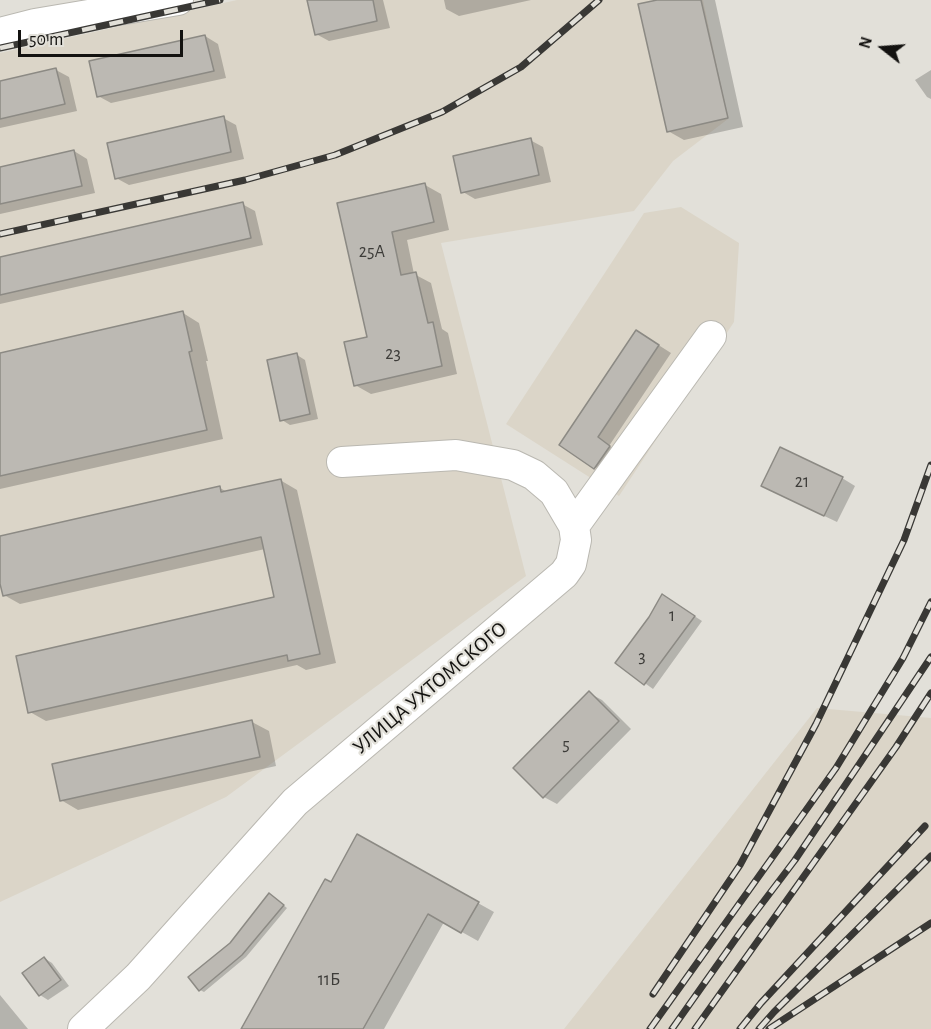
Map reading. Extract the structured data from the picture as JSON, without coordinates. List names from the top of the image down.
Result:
{
  "streets": {
    "street": ["УЛИЦА УХТОМСКОГО"]
  },
  "house_numbers": [
    "25А",
    "23",
    "21",
    "1",
    "3",
    "5",
    "11Б"
  ],
  "scale_bar": "50 m",
  "north": "left"
}
